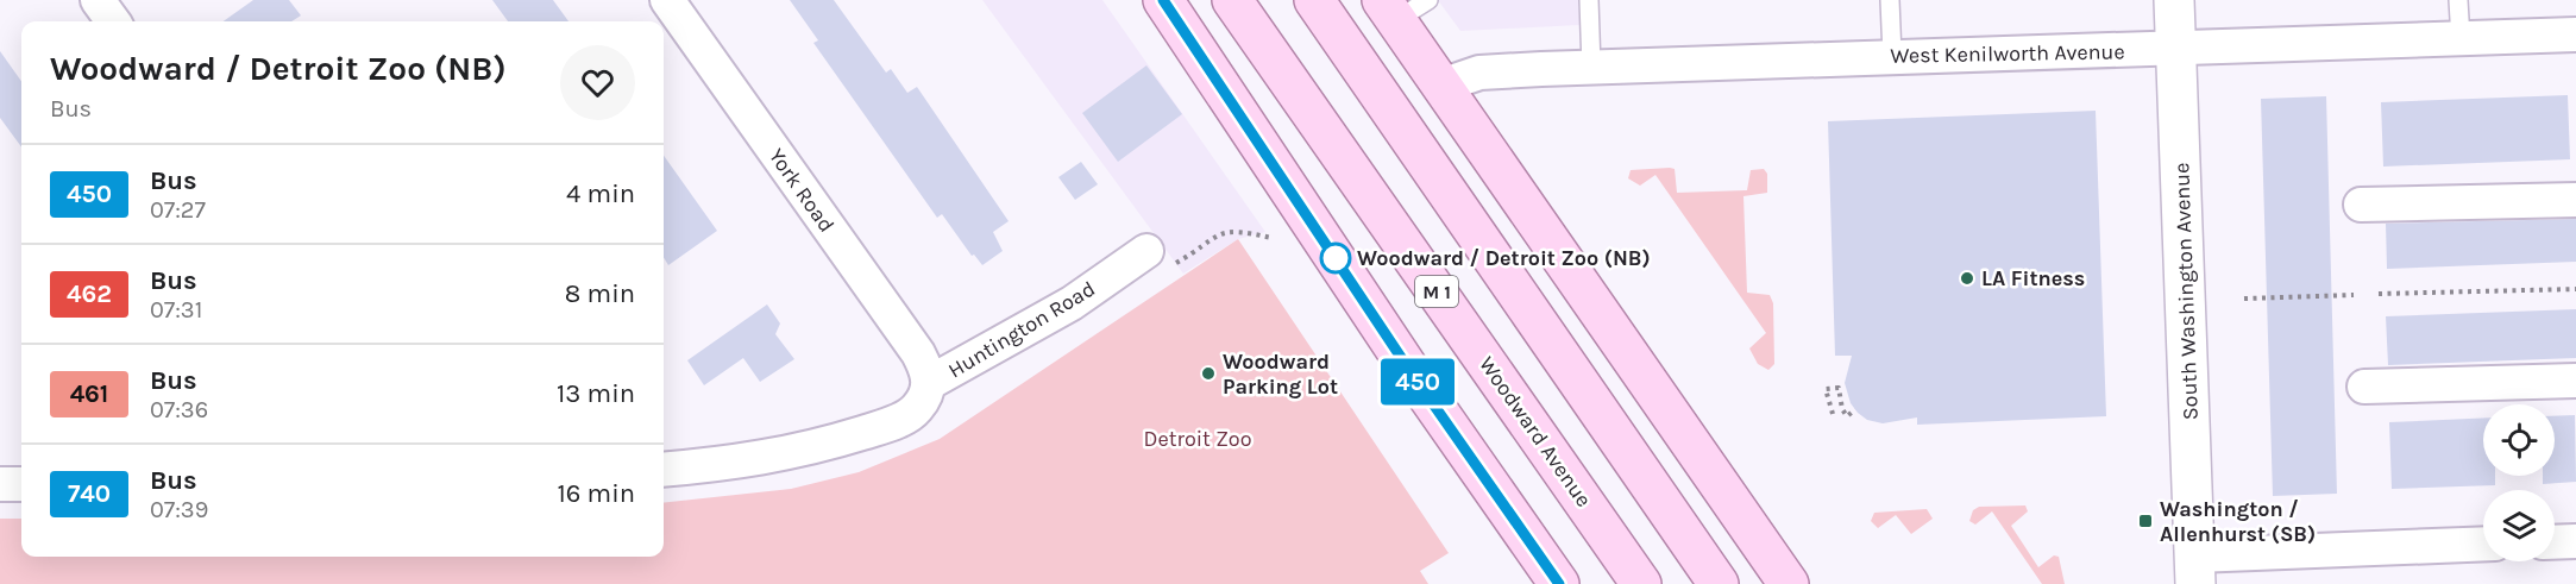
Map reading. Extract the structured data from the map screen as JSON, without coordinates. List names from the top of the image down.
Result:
{
  "streets": {
    "main road": ["M 1", "South Washington Avenue", "Woodward Avenue"],
    "street": ["West Kenilworth Avenue", "York Road", "Huntington Road"]
  },
  "crossings": [
    ["West Kenilworth Avenue", "South Washington Avenue"],
    ["York Road", "Huntington Road"]
  ],
  "parks": ["Detroit Zoo"],
  "places": {
    "other": ["Woodward / Detroit Zoo (NB)", "LA Fitness", "Woodward Parking Lot"],
    "transit": ["Washington / Allenhurst (SB)"]
  },
  "lines": ["bus line 450"],
  "page": {
    "on_map": "450",
    "heading": ["Woodward / Detroit Zoo (NB)", "Bus"],
    "list": [
      {
        "mark": "450",
        "name": "Bus",
        "note": "07:27",
        "value": "4 min"
      },
      {
        "mark": "462",
        "name": "Bus",
        "note": "07:31",
        "value": "8 min"
      },
      {
        "mark": "461",
        "name": "Bus",
        "note": "07:36",
        "value": "13 min"
      },
      {
        "mark": "740",
        "name": "Bus",
        "note": "07:39",
        "value": "16 min"
      }
    ]
  }
}
